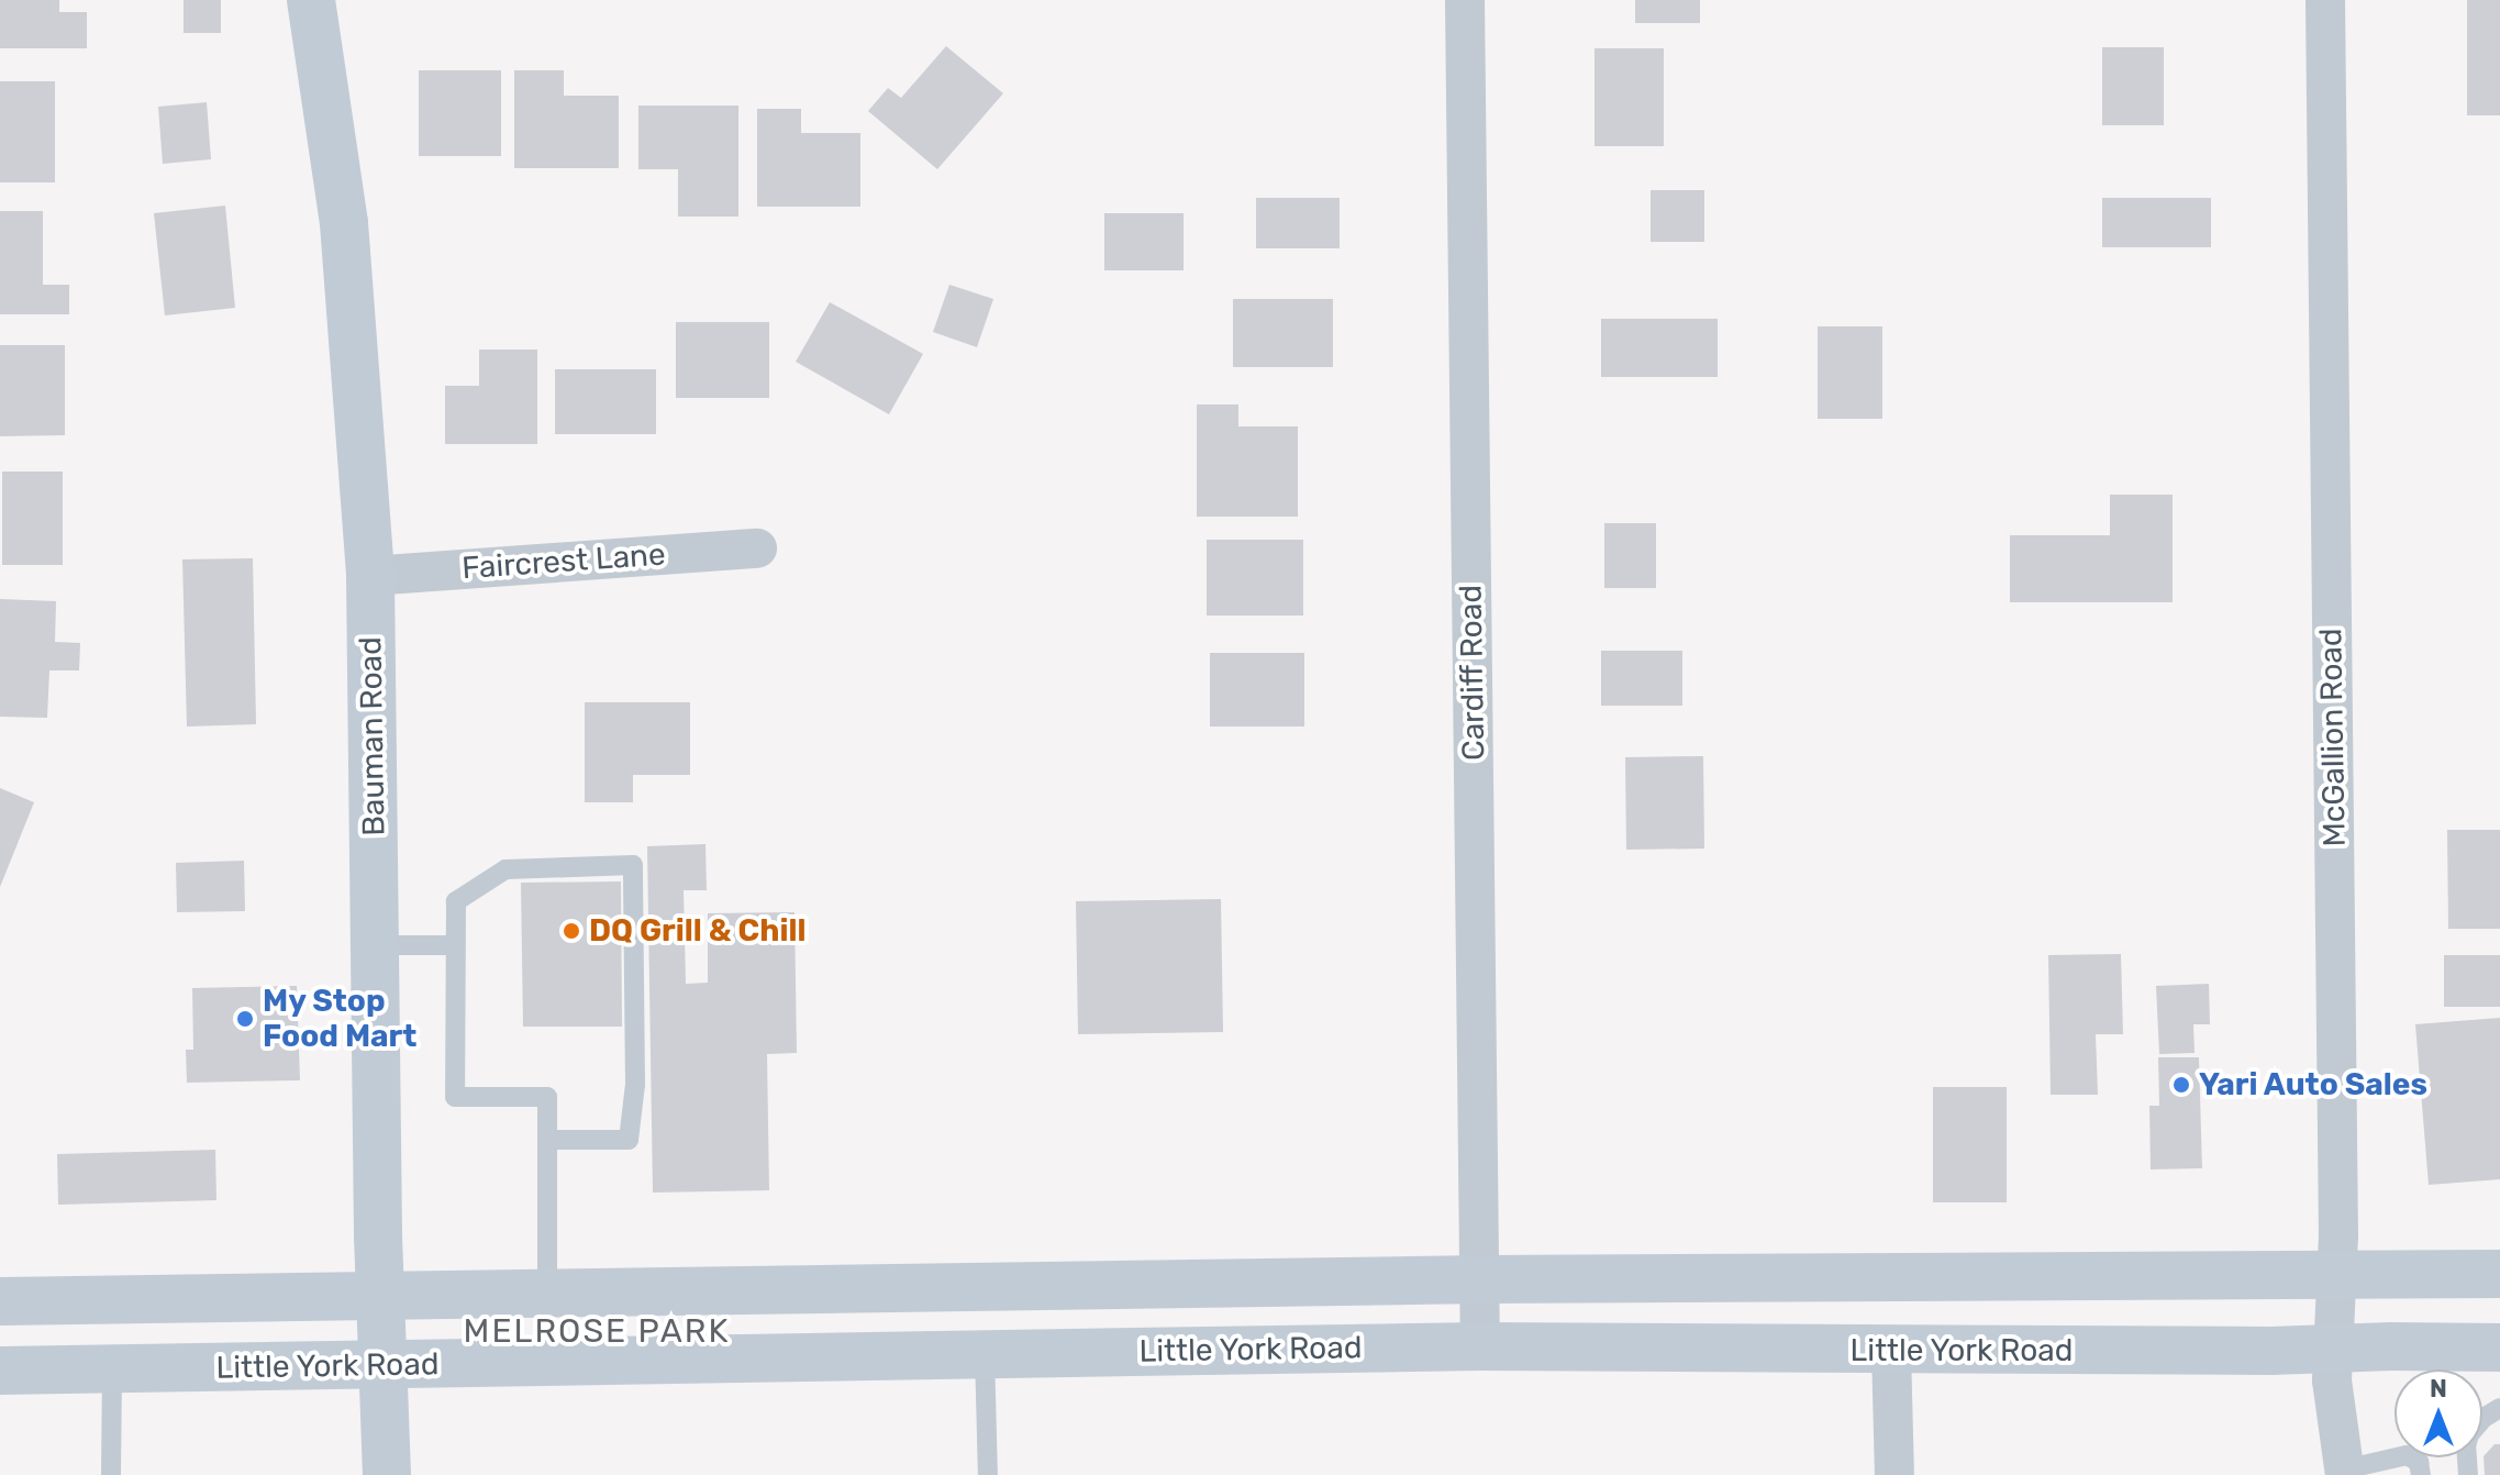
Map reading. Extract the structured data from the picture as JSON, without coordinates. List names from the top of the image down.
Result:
{
  "streets": {
    "main road": ["Bauman Road", "Little York Road"],
    "street": ["Faircrest Lane", "Cardiff Road", "McGallion Road"]
  },
  "crossings": [
    ["Faircrest Lane", "Bauman Road"],
    ["Cardiff Road", "Little York Road"],
    ["Bauman Road", "Little York Road"],
    ["McGallion Road", "Little York Road"]
  ],
  "districts": ["MELROSE PARK"],
  "places": ["DQ Grill & Chill", "My Stop Food Mart", "Yari Auto Sales"],
  "north": "top"
}
